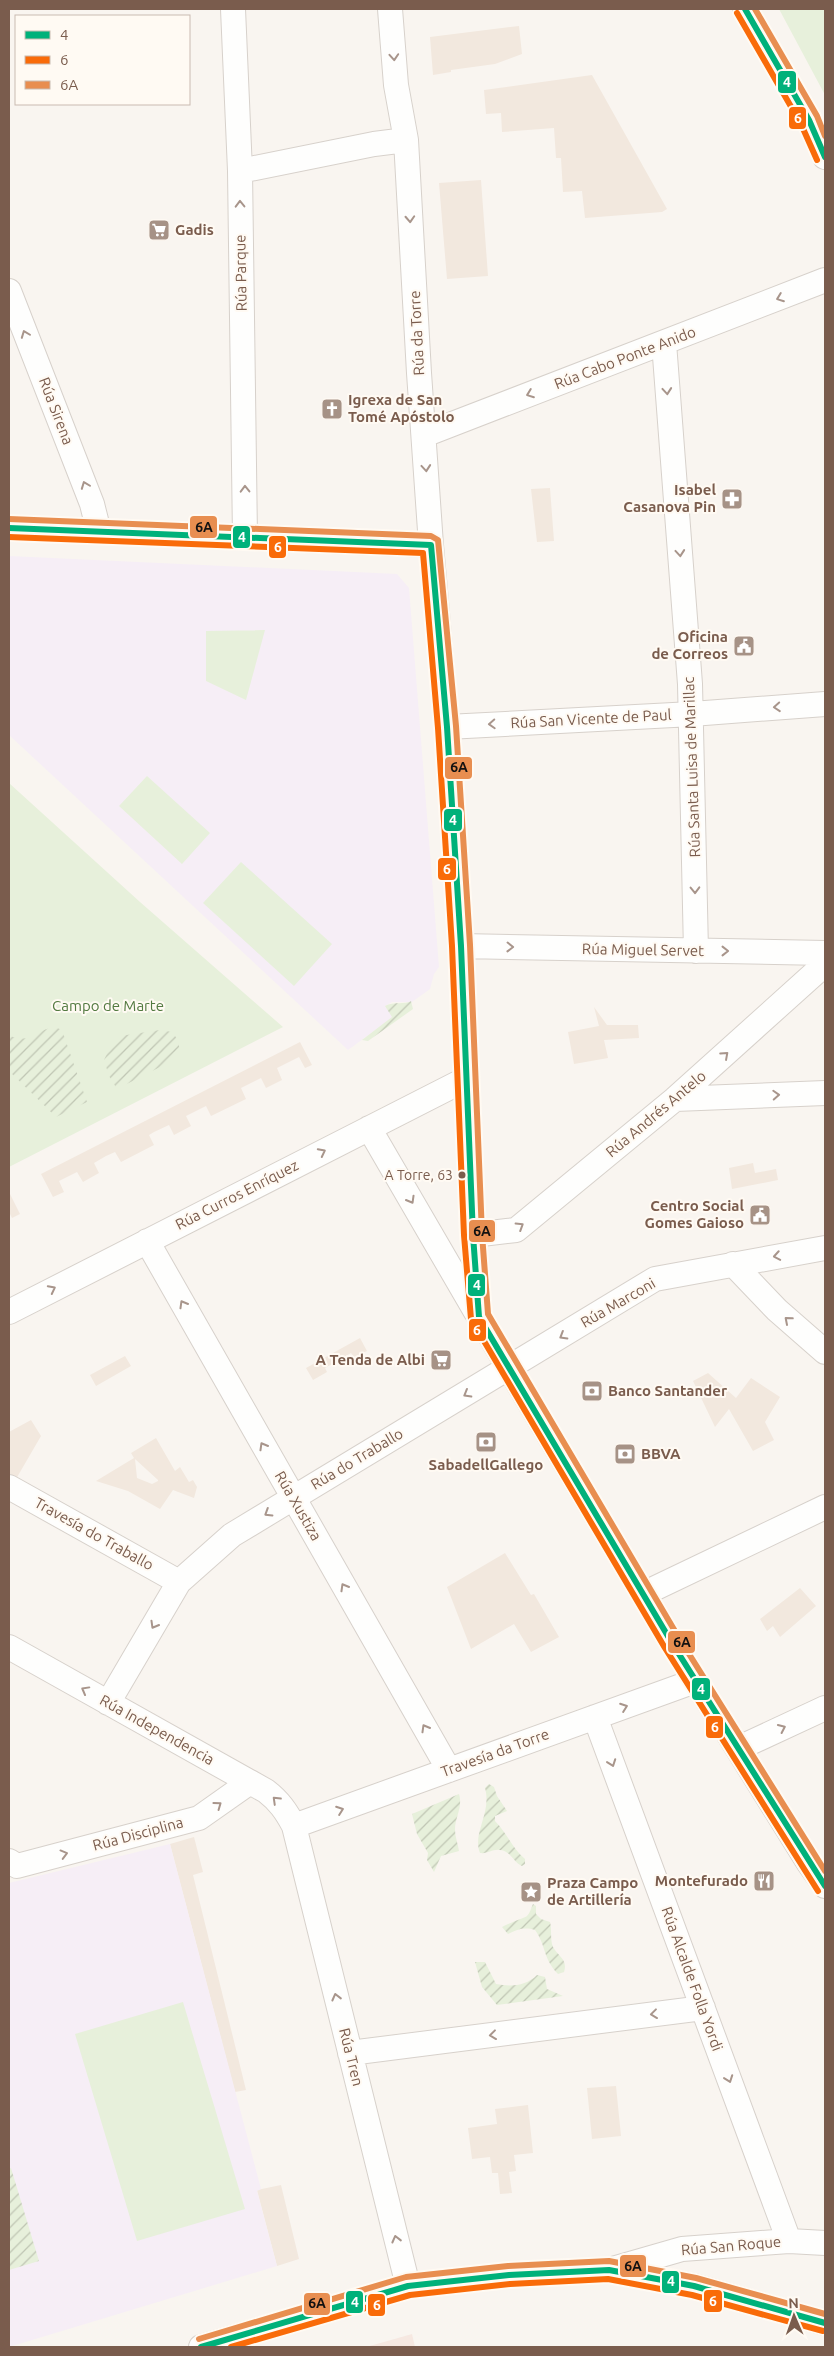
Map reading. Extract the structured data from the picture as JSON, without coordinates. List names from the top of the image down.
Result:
{
  "streets": {
    "street": [
      "Rúa Parque",
      "Rúa da Torre",
      "Rúa Cabo Ponte Anido",
      "Rúa Sirena",
      "Rúa San Vicente de Paul",
      "Rúa Santa Luisa de Marillac",
      "Rúa Miguel Servet",
      "Rúa Andrés Antelo",
      "Rúa Curros Enríquez",
      "Rúa Marconi",
      "Rúa do Traballo",
      "Rúa Xustiza",
      "Travesía do Traballo",
      "Rúa Independencia",
      "Travesía da Torre",
      "Rúa Disciplina",
      "Rúa Alcalde Folla Yordi",
      "Rúa Tren",
      "Rúa San Roque"
    ]
  },
  "crossings": [
    ["Rúa da Torre", "Rúa Cabo Ponte Anido"],
    ["Rúa da Torre", "Rúa San Vicente de Paul"],
    ["Rúa da Torre", "Rúa Miguel Servet"],
    ["Rúa da Torre", "Rúa Andrés Antelo"],
    ["Rúa da Torre", "Rúa Curros Enríquez"],
    ["Rúa da Torre", "Rúa Marconi"],
    ["Rúa da Torre", "Rúa do Traballo"],
    ["Rúa da Torre", "Travesía da Torre"],
    ["Rúa Cabo Ponte Anido", "Rúa Santa Luisa de Marillac"],
    ["Rúa San Vicente de Paul", "Rúa Santa Luisa de Marillac"],
    ["Rúa Santa Luisa de Marillac", "Rúa Miguel Servet"],
    ["Rúa Curros Enríquez", "Rúa Xustiza"],
    ["Rúa Marconi", "Rúa do Traballo"],
    ["Rúa do Traballo", "Rúa Xustiza"],
    ["Rúa do Traballo", "Travesía do Traballo"],
    ["Rúa do Traballo", "Rúa Independencia"],
    ["Rúa Xustiza", "Travesía da Torre"],
    ["Rúa Independencia", "Travesía da Torre"],
    ["Rúa Independencia", "Rúa Disciplina"],
    ["Rúa Independencia", "Rúa Tren"],
    ["Travesía da Torre", "Rúa Alcalde Folla Yordi"],
    ["Travesía da Torre", "Rúa Tren"],
    ["Rúa Alcalde Folla Yordi", "Rúa San Roque"],
    ["Rúa Tren", "Rúa San Roque"]
  ],
  "one_way": [
    "Rúa Parque",
    "Rúa Cabo Ponte Anido",
    "Rúa Sirena",
    "Rúa San Vicente de Paul",
    "Rúa Santa Luisa de Marillac",
    "Rúa Andrés Antelo",
    "Rúa Curros Enríquez",
    "Rúa do Traballo",
    "Rúa Xustiza",
    "Rúa Independencia",
    "Travesía da Torre",
    "Rúa Disciplina",
    "Rúa Alcalde Folla Yordi",
    "Rúa Tren"
  ],
  "parks": ["Campo de Marte"],
  "places": {
    "supermarket": ["Gadis", "A Tenda de Albi"],
    "church": ["Igrexa de San Tomé Apóstolo"],
    "pharmacy": ["Isabel Casanova Pin"],
    "public building": ["Oficina de Correos", "Centro Social Gomes Gaioso"],
    "other": ["A Torre, 63"],
    "bank": ["Banco Santander", "SabadellGallego", "BBVA"],
    "restaurant": ["Montefurado"],
    "place": ["Praza Campo de Artillería"]
  },
  "lines": ["transit line 4", "transit line 6A", "transit line 6"],
  "legend": ["4", "6", "6A"],
  "north": "top"
}
